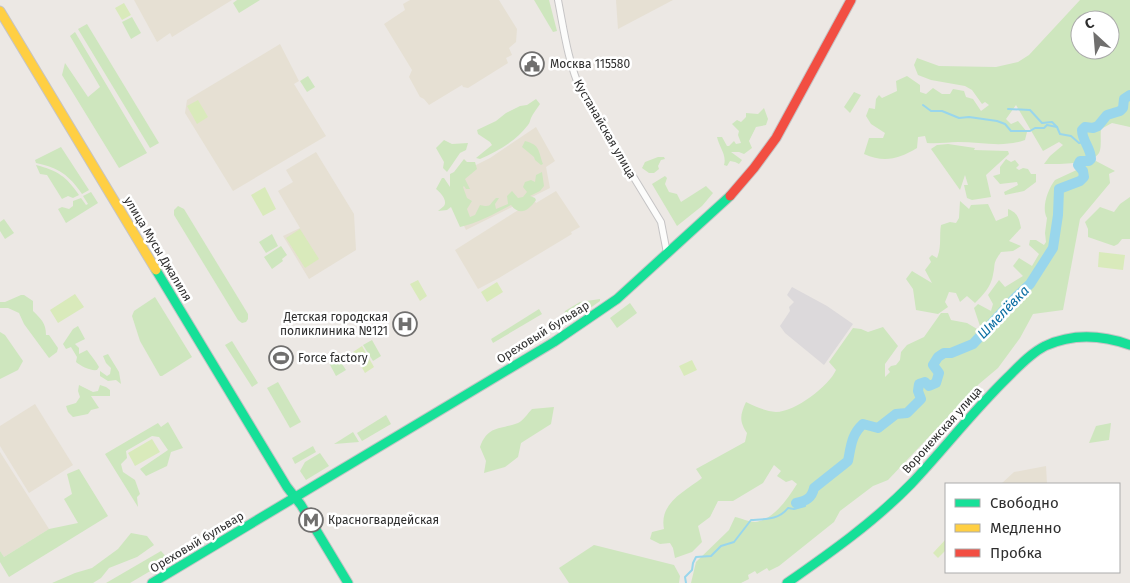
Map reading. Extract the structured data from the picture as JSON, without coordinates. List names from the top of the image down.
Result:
{
  "streets": {
    "street": [
      "Кустанайская улица",
      "улица Мусы Джалиля",
      "Ореховый бульвар",
      "Воронежская улица"
    ]
  },
  "crossings": [
    ["Кустанайская улица", "Ореховый бульвар"],
    ["улица Мусы Джалиля", "Ореховый бульвар"]
  ],
  "water": ["Шмелёвка"],
  "places": {
    "public building": ["Москва 115580"],
    "hospital": ["Детская городская поликлиника №121"],
    "sports": ["Force factory"],
    "metro station": ["Красногвардейская"]
  },
  "legend": ["Свободно", "Медленно", "Пробка"],
  "north": "top left"
}
